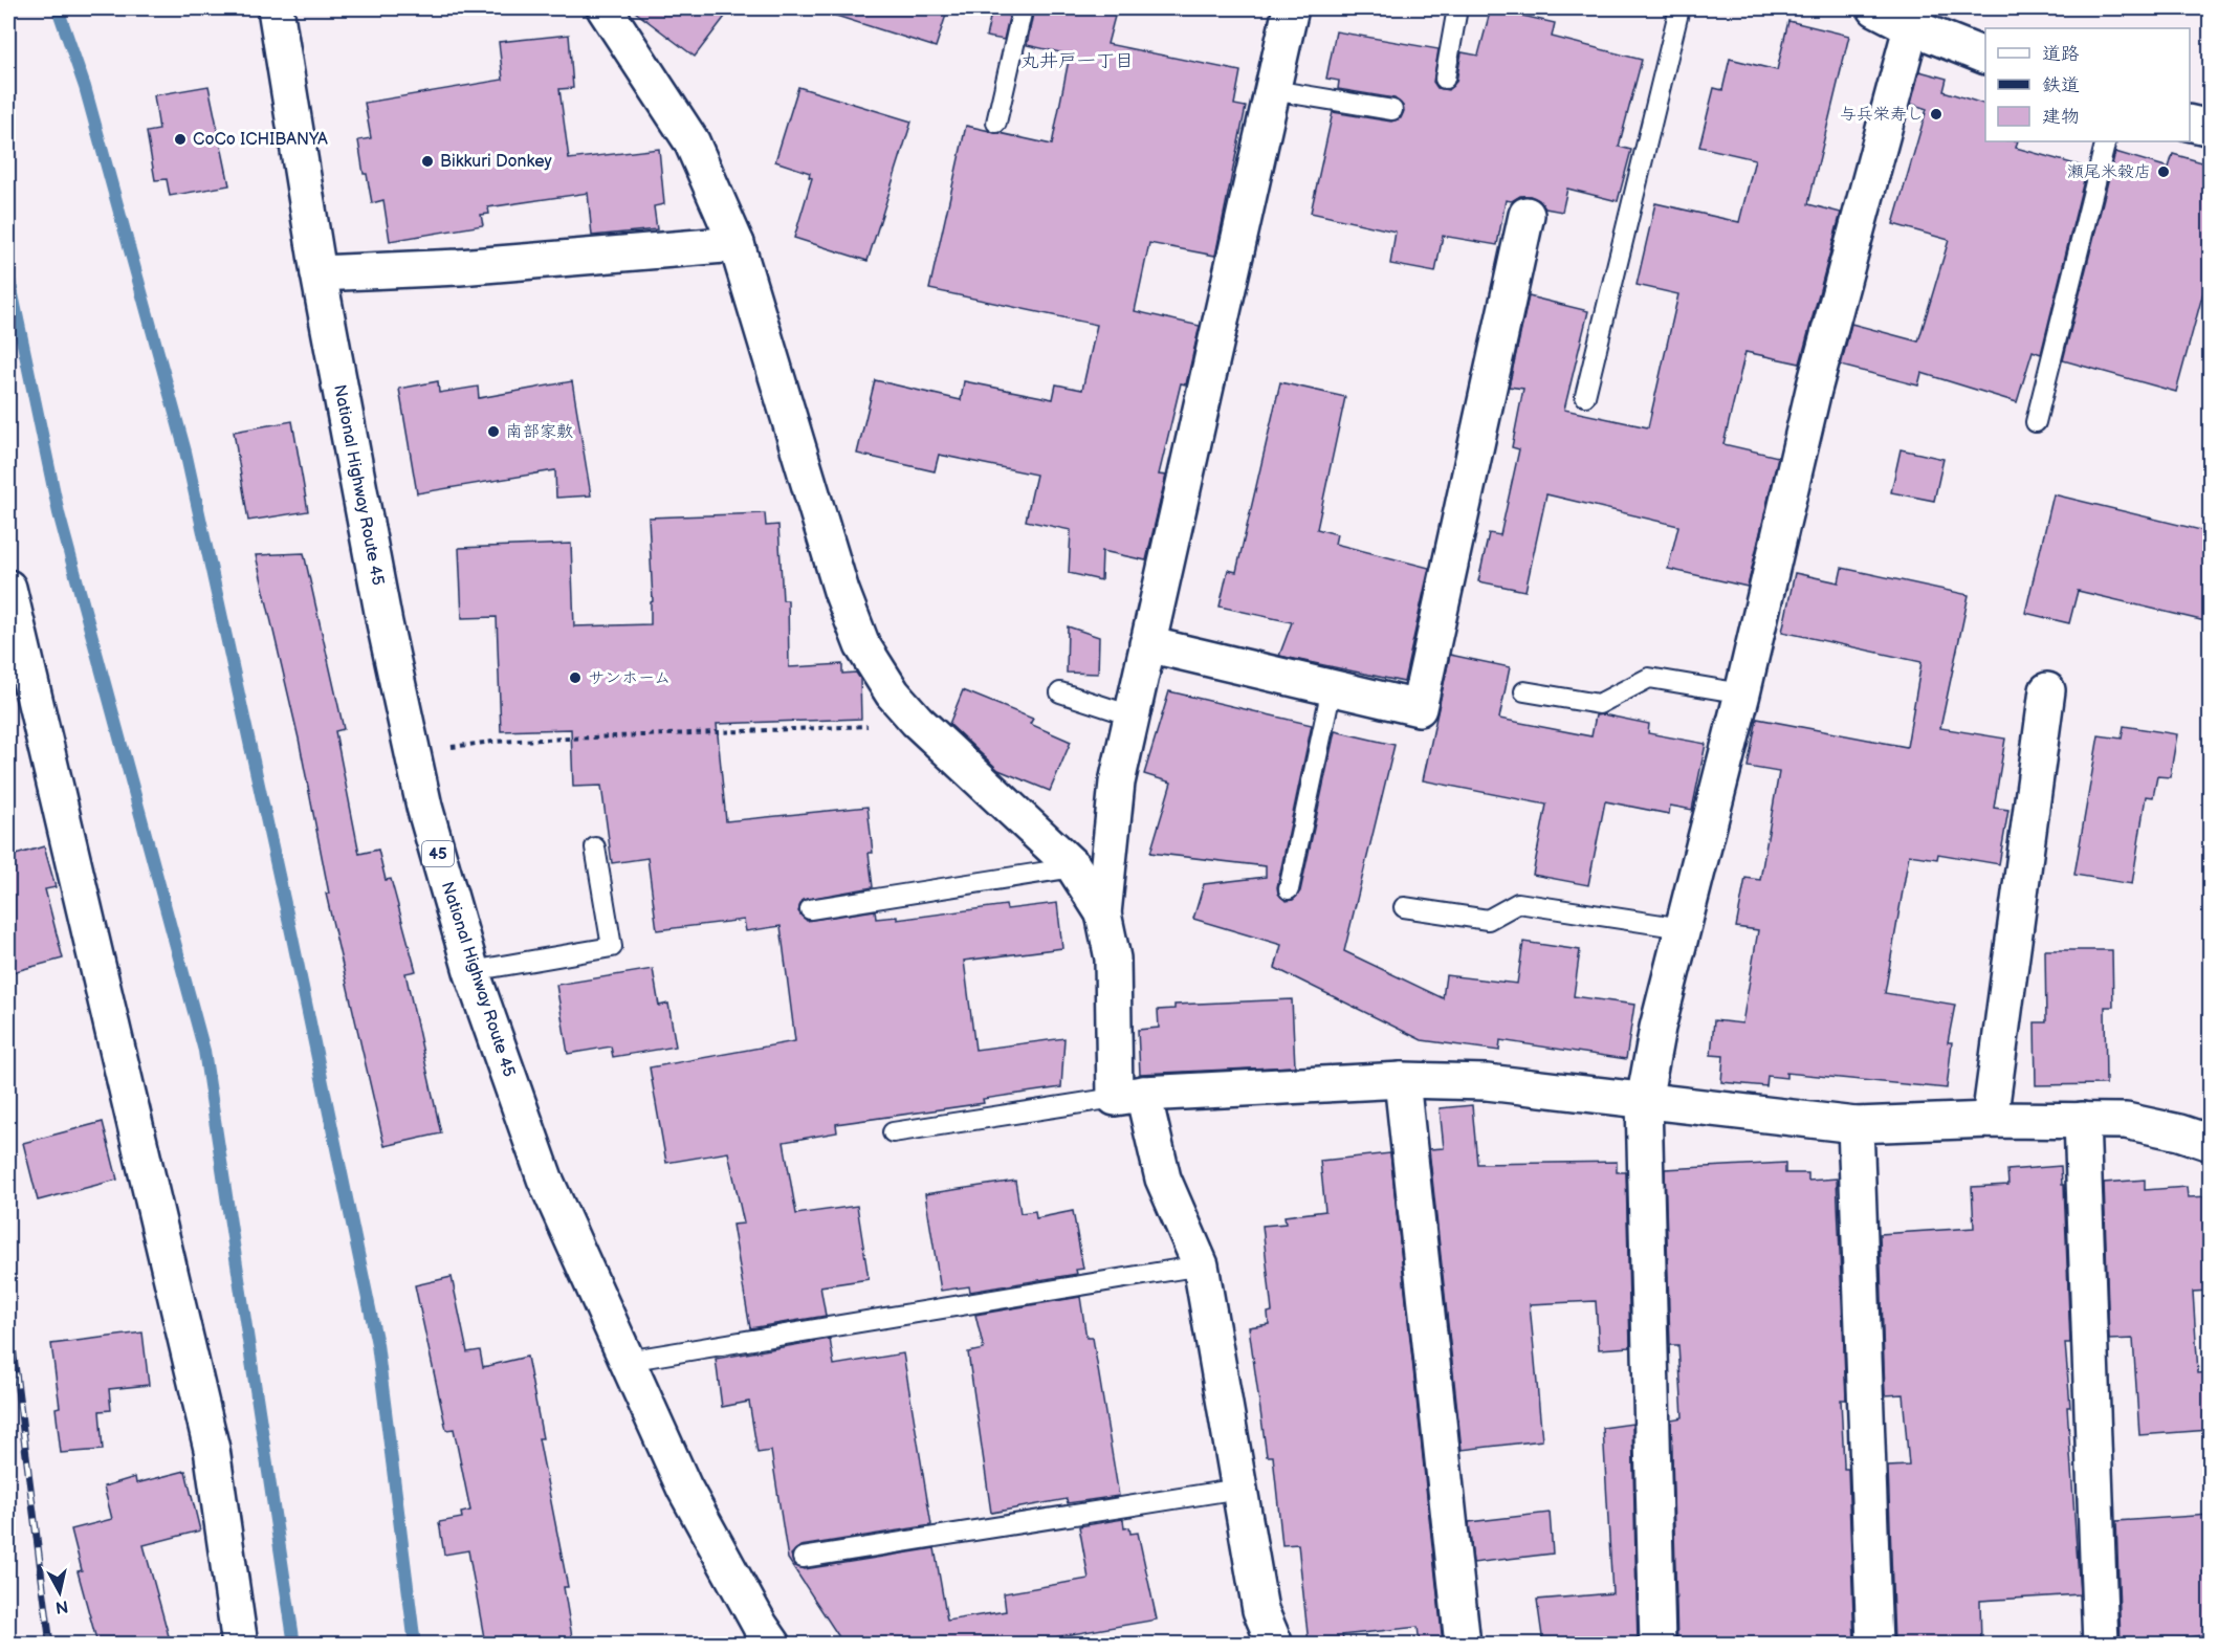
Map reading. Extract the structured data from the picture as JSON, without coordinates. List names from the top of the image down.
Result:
{
  "streets": {
    "main road": ["National Highway Route 45", "45"]
  },
  "districts": ["丸井戸一丁目"],
  "places": [
    "与兵栄寿し",
    "CoCo ICHIBANYA",
    "Bikkuri Donkey",
    "瀬尾米穀店",
    "南部家敷",
    "サンホーム"
  ],
  "legend": ["道路", "鉄道", "建物"],
  "north": "bottom"
}
